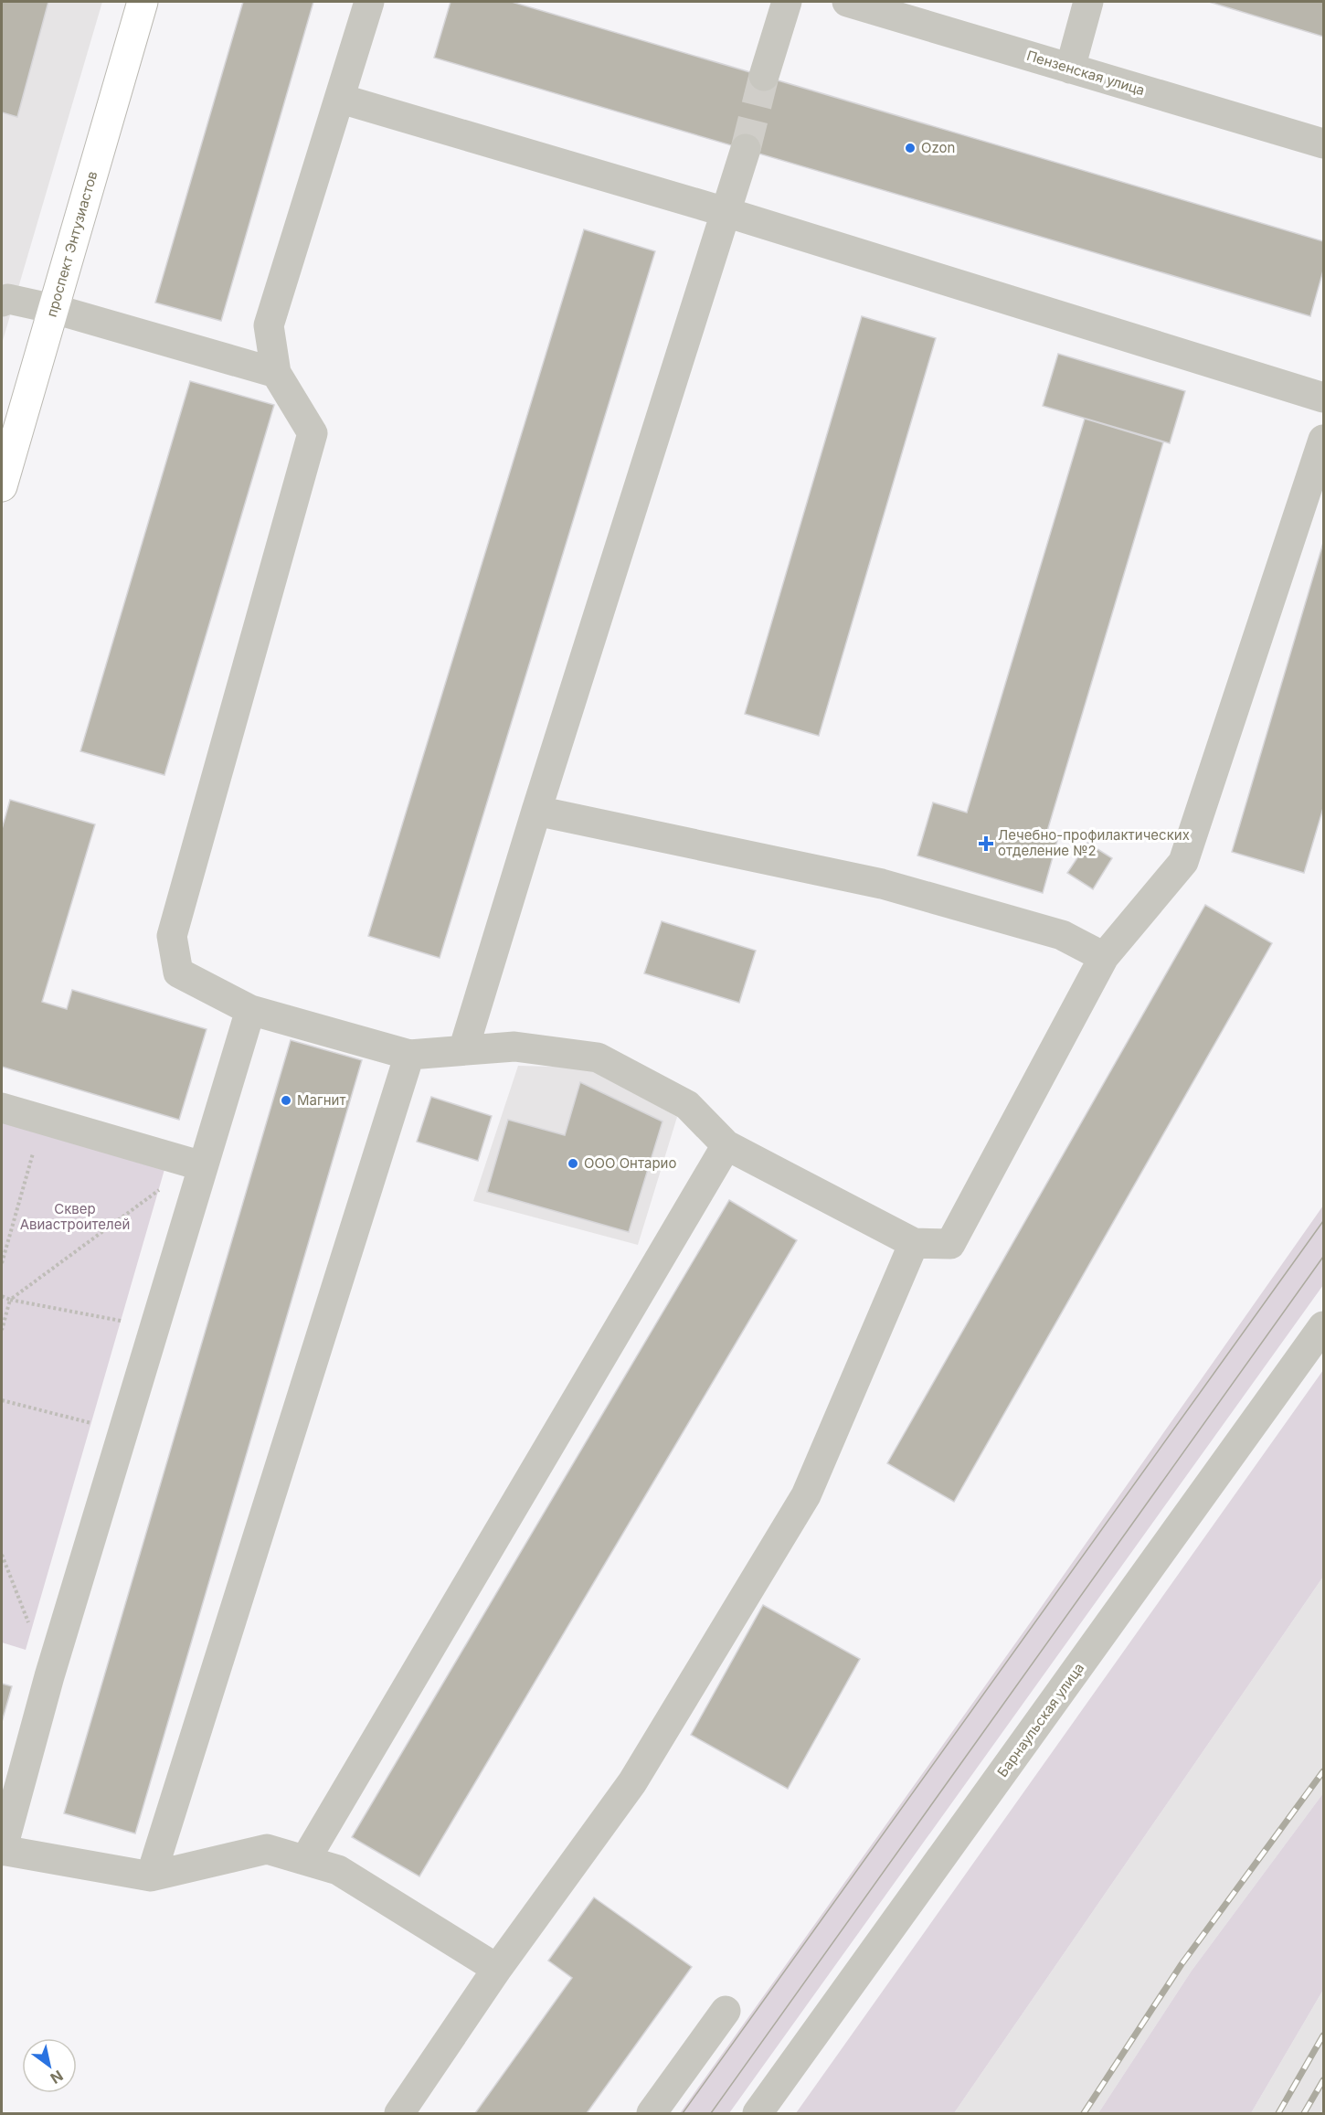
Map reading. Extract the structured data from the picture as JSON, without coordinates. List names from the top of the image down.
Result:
{
  "streets": {
    "main road": ["проспект Энтузиастов"],
    "street": ["Пензенская улица", "Барнаульская улица"]
  },
  "parks": ["Сквер Авиастроителей"],
  "places": {
    "other": ["Ozon", "Магнит", "ООО Онтарио"],
    "health": ["Лечебно-профилактических отделение №2"]
  },
  "north": "bottom right"
}
